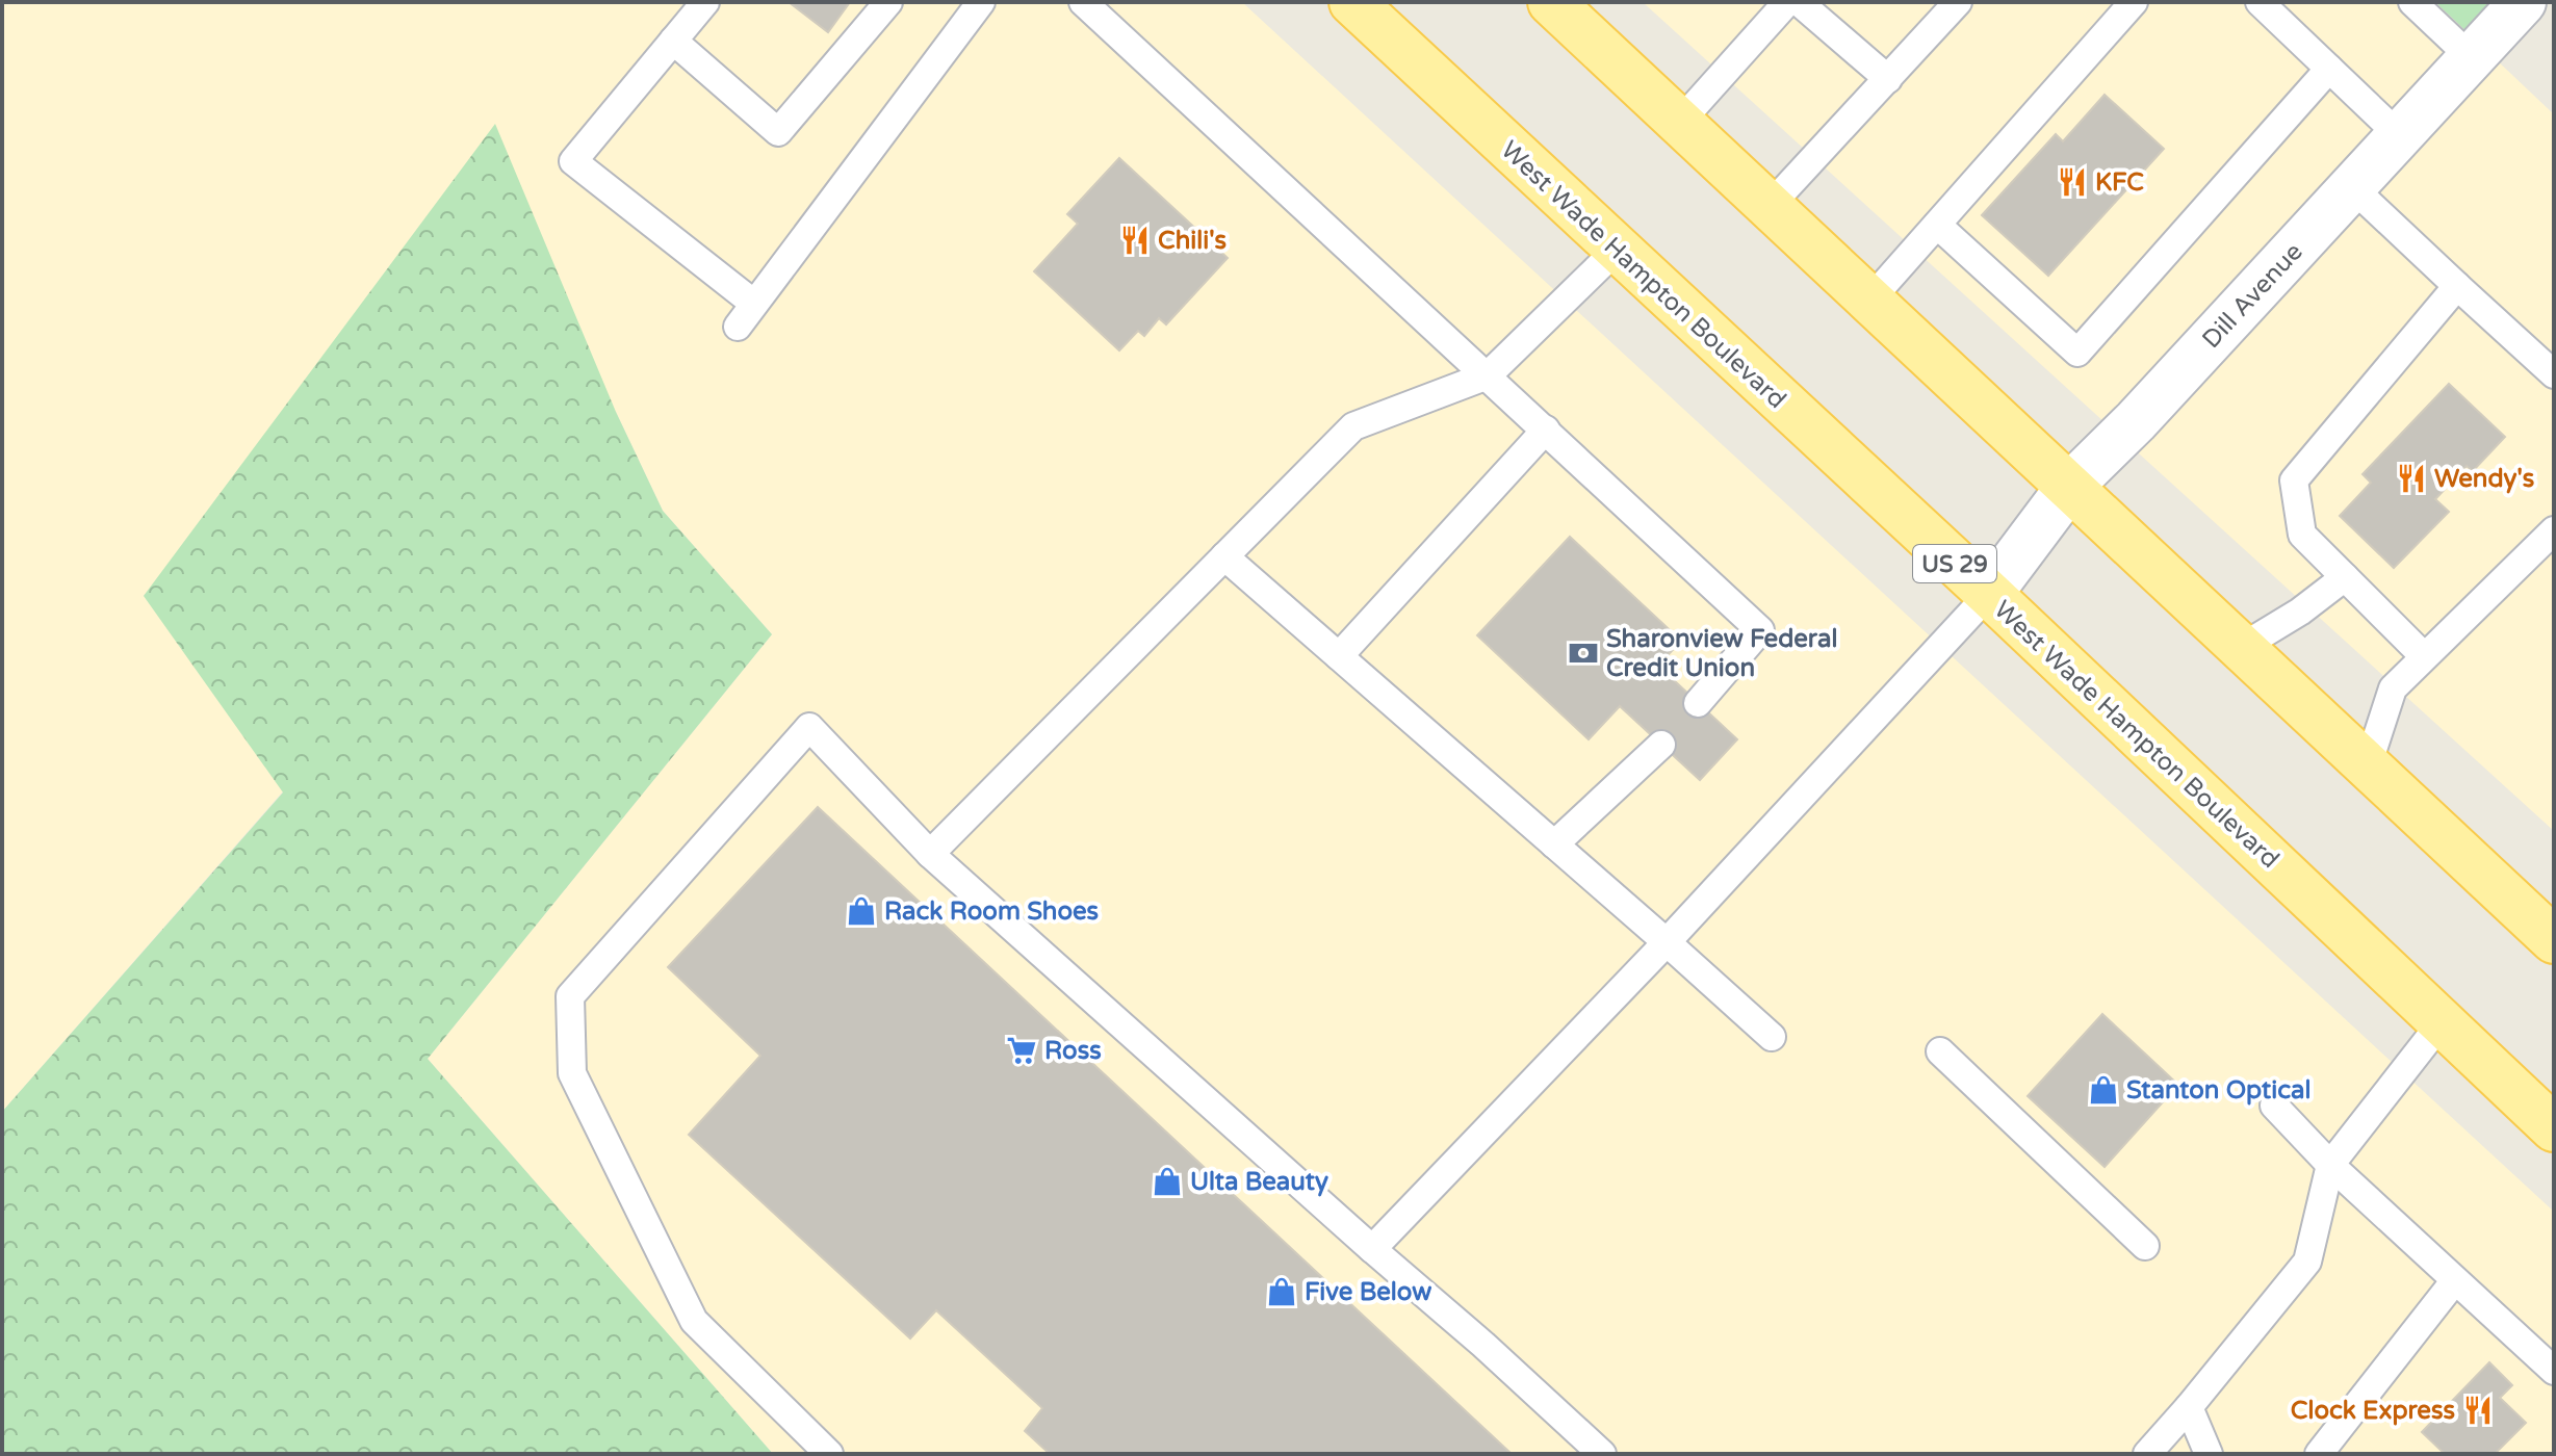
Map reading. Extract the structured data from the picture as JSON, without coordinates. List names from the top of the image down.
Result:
{
  "streets": {
    "main road": ["West Wade Hampton Boulevard", "US 29"],
    "street": ["Dill Avenue"]
  },
  "crossings": [
    ["West Wade Hampton Boulevard", "Dill Avenue"]
  ],
  "places": {
    "restaurant": [
      "KFC",
      "Chili's",
      "Wendy's",
      "Clock Express"
    ],
    "bank": ["Sharonview Federal Credit Union"],
    "shop": [
      "Rack Room Shoes",
      "Stanton Optical",
      "Ulta Beauty",
      "Five Below"
    ],
    "supermarket": ["Ross"]
  }
}
